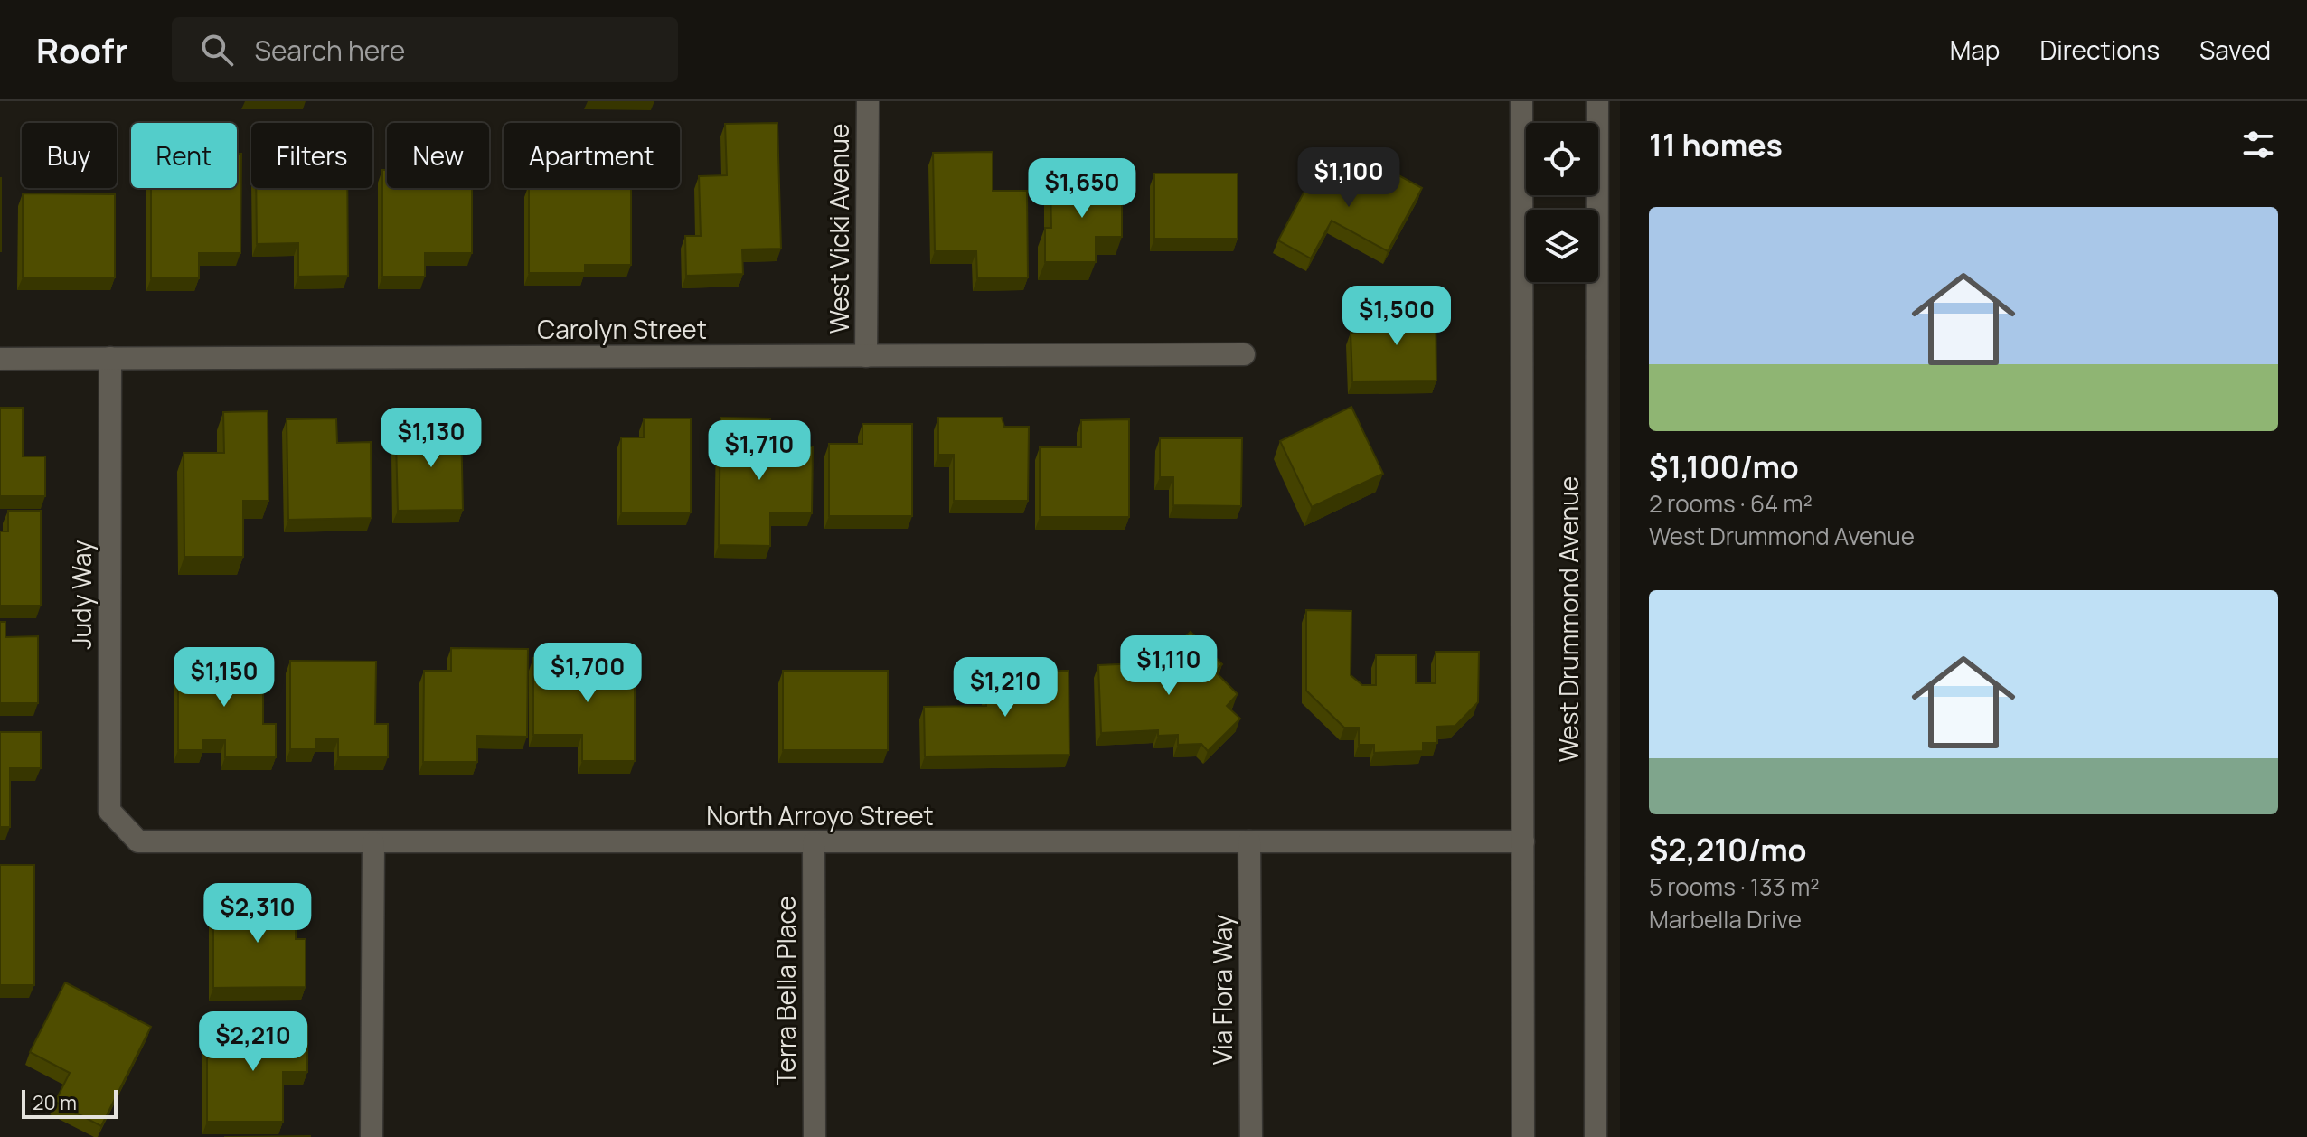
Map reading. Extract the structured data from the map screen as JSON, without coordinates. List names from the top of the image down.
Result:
{
  "streets": {
    "street": [
      "West Vicki Avenue",
      "Carolyn Street",
      "Judy Way",
      "West Drummond Avenue",
      "North Arroyo Street",
      "Via Flora Way",
      "Terra Bella Place"
    ]
  },
  "crossings": [
    ["West Vicki Avenue", "Carolyn Street"],
    ["Carolyn Street", "Judy Way"],
    ["Judy Way", "North Arroyo Street"],
    ["West Drummond Avenue", "North Arroyo Street"],
    ["North Arroyo Street", "Via Flora Way"],
    ["North Arroyo Street", "Terra Bella Place"]
  ],
  "scale_bar": "20 m",
  "page": {
    "header": "Roofr",
    "search": "Search here",
    "nav": ["Map", "Directions", "Saved"],
    "heading": "11 homes",
    "chip": [
      "Buy",
      "Rent",
      "Filters",
      "New",
      "Apartment"
    ],
    "price": [
      "$1,100",
      "$1,650",
      "$1,500",
      "$1,130",
      "$1,710",
      "$1,110",
      "$1,700",
      "$1,150",
      "$1,210",
      "$2,310",
      "$2,210"
    ],
    "list": [
      {
        "name": "$1,100/mo",
        "note": "2 rooms · 64 m² · West Drummond Avenue"
      },
      {
        "name": "$2,210/mo",
        "note": "5 rooms · 133 m² · Marbella Drive"
      }
    ],
    "scale": "20 m"
  }
}
